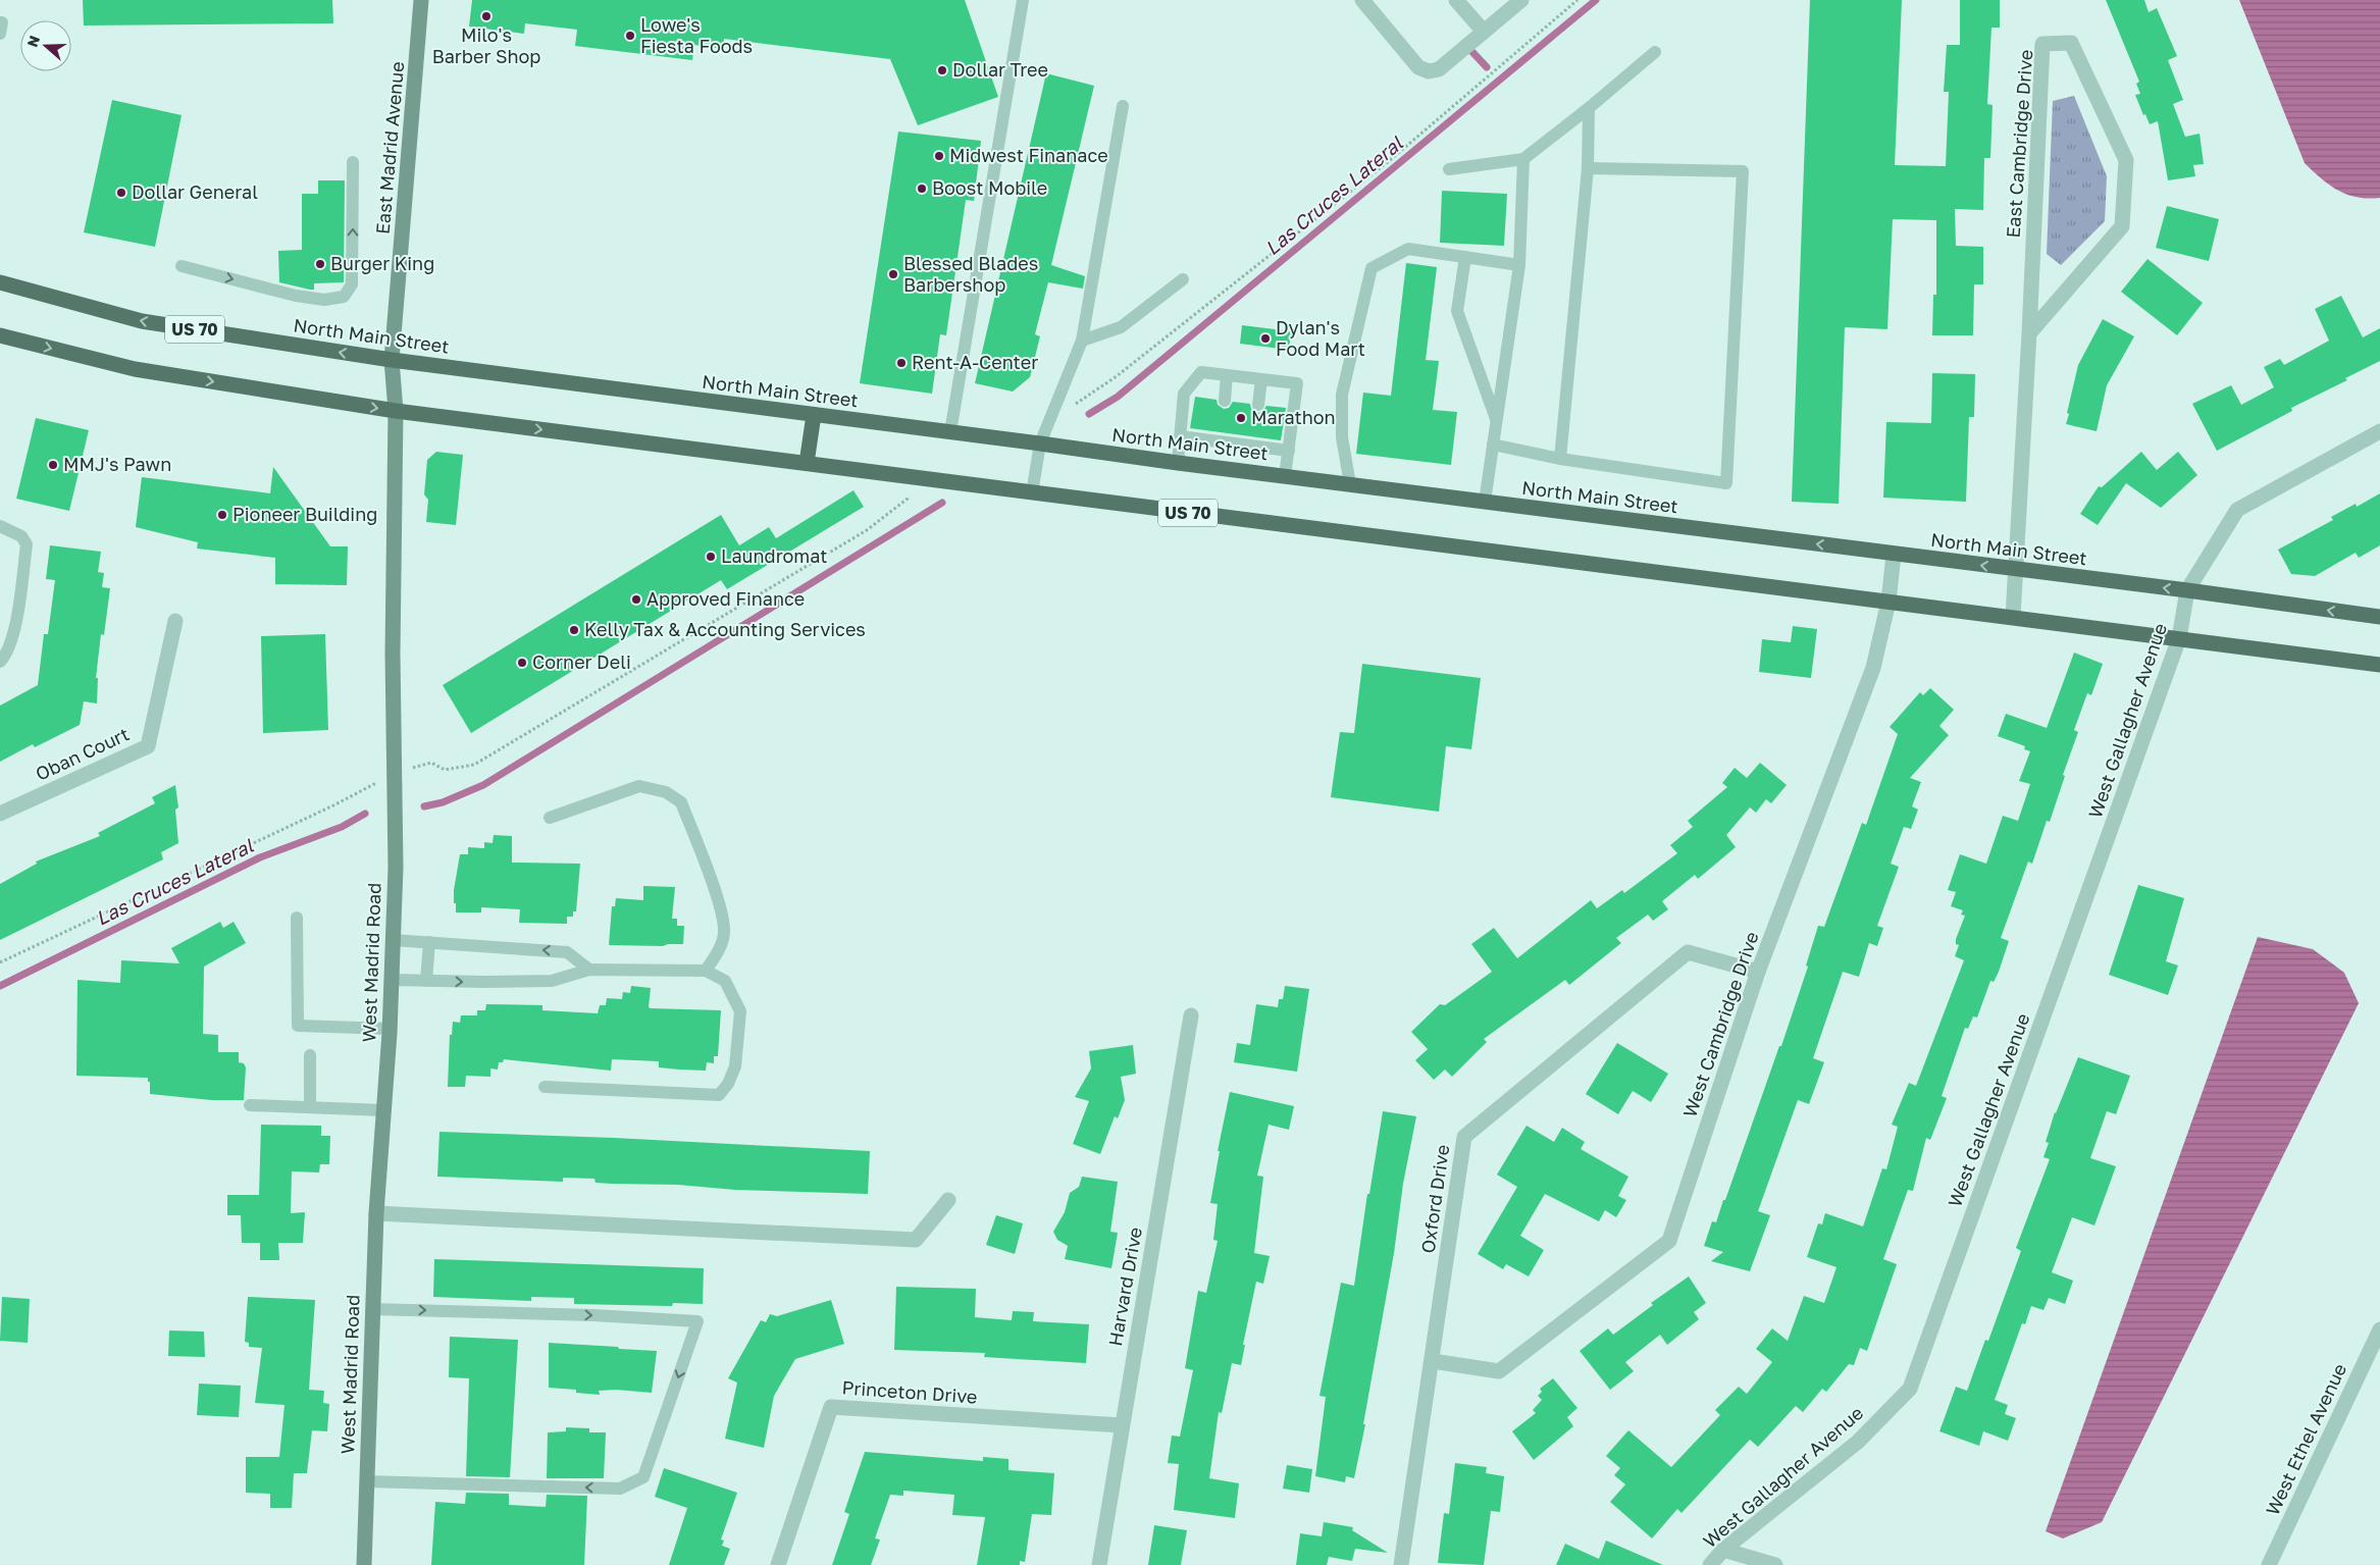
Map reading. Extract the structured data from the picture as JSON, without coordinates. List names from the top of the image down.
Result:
{
  "streets": {
    "main road": ["US 70", "North Main Street"],
    "street": [
      "East Cambridge Drive",
      "East Madrid Avenue",
      "West Gallagher Avenue",
      "Oban Court",
      "West Madrid Road",
      "West Cambridge Drive",
      "Oxford Drive",
      "Harvard Drive",
      "Princeton Drive",
      "West Ethel Avenue"
    ]
  },
  "crossings": [
    ["East Cambridge Drive", "US 70"],
    ["East Cambridge Drive", "North Main Street"],
    ["East Madrid Avenue", "North Main Street"],
    ["East Madrid Avenue", "West Madrid Road"],
    ["US 70", "West Gallagher Avenue"],
    ["US 70", "West Madrid Road"],
    ["US 70", "West Cambridge Drive"],
    ["North Main Street", "West Gallagher Avenue"],
    ["North Main Street", "West Madrid Road"],
    ["North Main Street", "West Cambridge Drive"],
    ["West Cambridge Drive", "Oxford Drive"],
    ["Harvard Drive", "Princeton Drive"]
  ],
  "water": ["Las Cruces Lateral"],
  "places": [
    "Milo's Barber Shop",
    "Lowe's Fiesta Foods",
    "Dollar Tree",
    "Midwest Finanace",
    "Boost Mobile",
    "Dollar General",
    "Burger King",
    "Blessed Blades Barbershop",
    "Dylan's Food Mart",
    "Rent-A-Center",
    "Marathon",
    "MMJ's Pawn",
    "Pioneer Building",
    "Laundromat",
    "Approved Finance",
    "Kelly Tax & Accounting Services",
    "Corner Deli"
  ],
  "north": "left"
}
